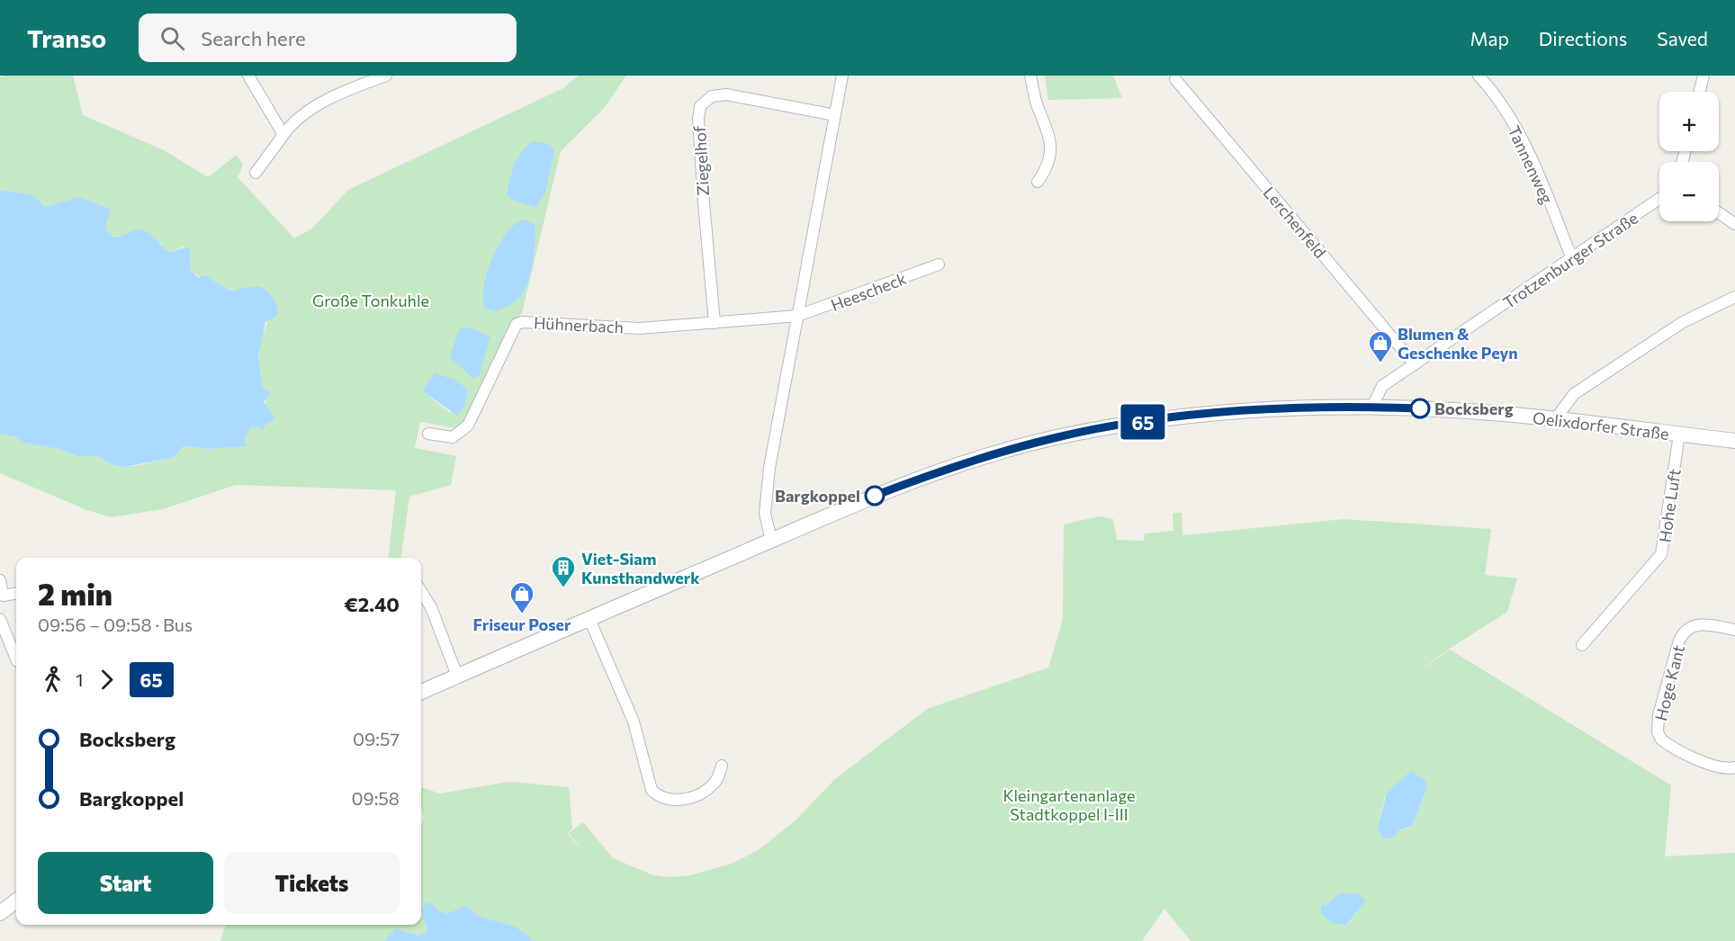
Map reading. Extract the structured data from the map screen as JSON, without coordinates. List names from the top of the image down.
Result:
{
  "streets": {
    "street": [
      "Ziegelhof",
      "Tannenweg",
      "Lerchenfeld",
      "Trotzenburger Straße",
      "Heescheck",
      "Hühnerbach",
      "Oelixdorfer Straße",
      "Hohe Luft",
      "Hoge Kant"
    ]
  },
  "crossings": [
    ["Ziegelhof", "Hühnerbach"],
    ["Tannenweg", "Trotzenburger Straße"],
    ["Lerchenfeld", "Trotzenburger Straße"],
    ["Trotzenburger Straße", "Oelixdorfer Straße"],
    ["Heescheck", "Hühnerbach"],
    ["Oelixdorfer Straße", "Hohe Luft"]
  ],
  "parks": ["Große Tonkuhle", "Kleingartenanlage Stadtkoppel I-III"],
  "places": {
    "shop": ["Blumen & Geschenke Peyn", "Friseur Poser"],
    "other": ["Bocksberg", "Bargkoppel"],
    "building": ["Viet-Siam Kunsthandwerk"]
  },
  "lines": ["bus line 65"],
  "page": {
    "header": "Transo",
    "search": "Search here",
    "nav": ["Map", "Directions", "Saved"],
    "on_map": "65",
    "map_buttons": ["+", "−"],
    "heading": ["2 min", "09:56 – 09:58 · Bus", "€2.40"],
    "legs": ["1", "65"],
    "list": [
      {
        "name": "Bocksberg",
        "value": "09:57"
      },
      {
        "name": "Bargkoppel",
        "value": "09:58"
      }
    ],
    "buttons": ["Start", "Tickets"]
  }
}
